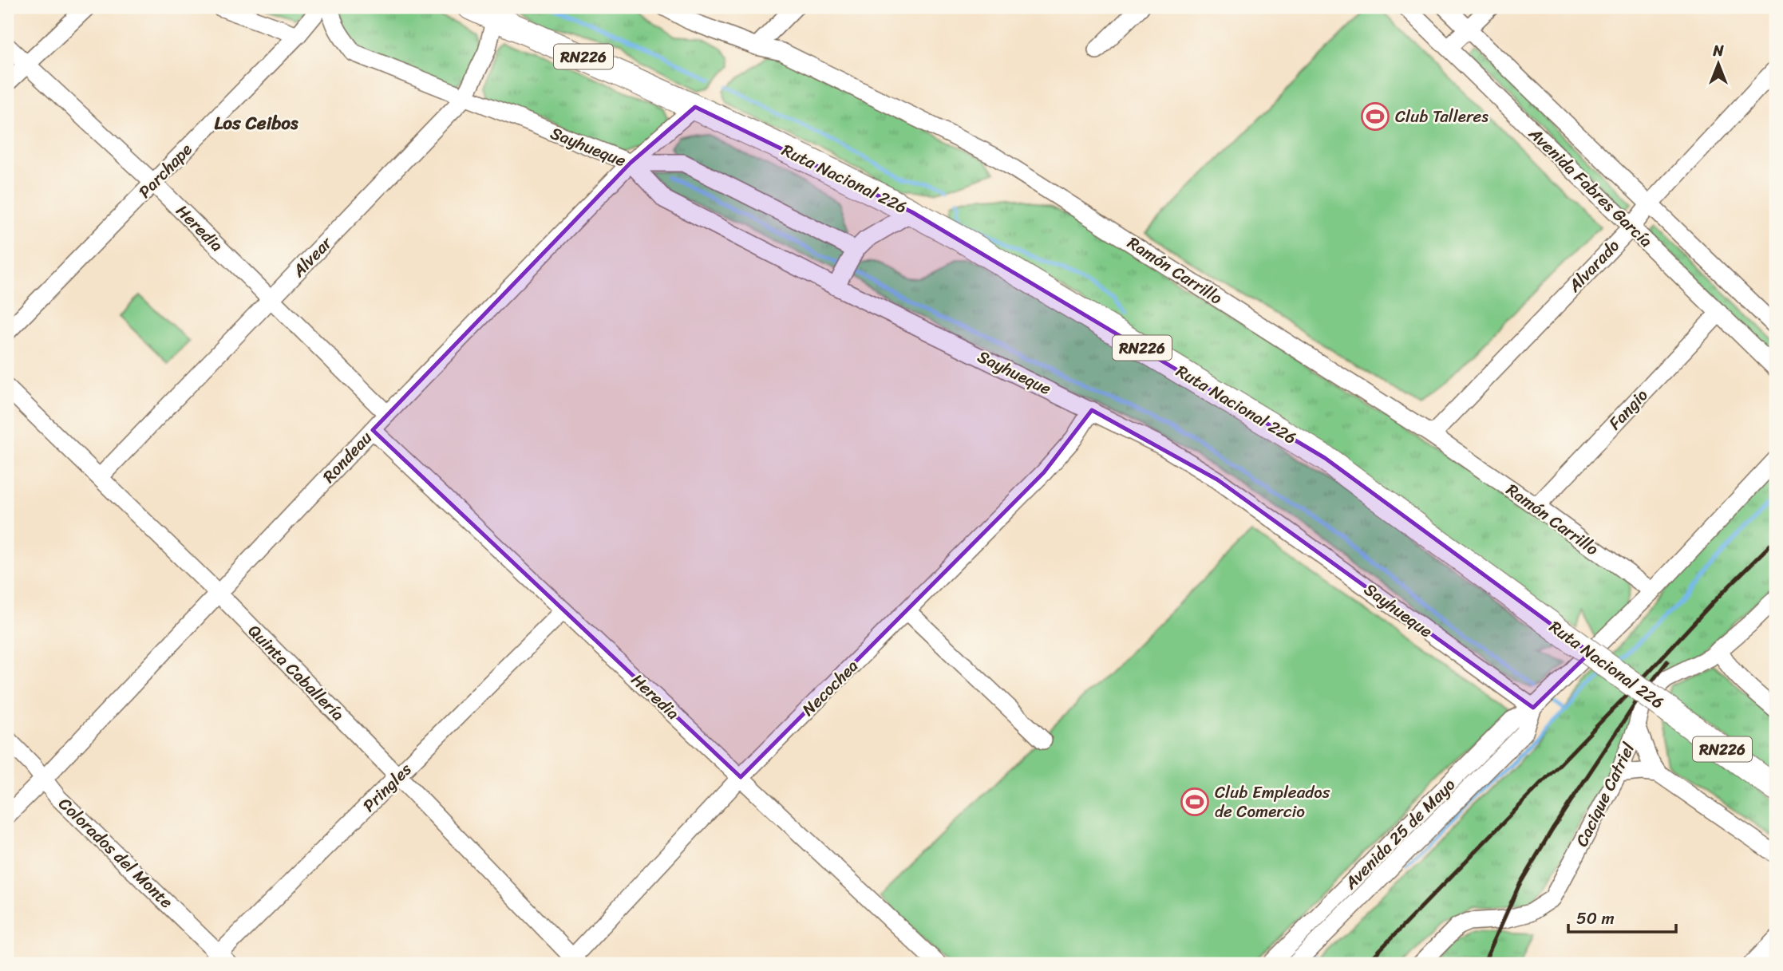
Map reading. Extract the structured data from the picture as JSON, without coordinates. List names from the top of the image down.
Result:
{
  "streets": {
    "highway": ["RN226", "Ruta Nacional 226"],
    "street": [
      "Sayhueque",
      "Parchape",
      "Avenida Fabres García",
      "Heredia",
      "Alvear",
      "Alvarado",
      "Ramón Carrillo",
      "Fangio",
      "Rondeau",
      "Quinta Caballería",
      "Necochea",
      "Pringles",
      "Cacique Catriel",
      "Avenida 25 de Mayo",
      "Colorados del Monte"
    ]
  },
  "crossings": [
    ["Sayhueque", "Alvear"],
    ["Sayhueque", "Rondeau"],
    ["Sayhueque", "Necochea"],
    ["Sayhueque", "Avenida 25 de Mayo"],
    ["Parchape", "Heredia"],
    ["Ruta Nacional 226", "Alvear"],
    ["Ruta Nacional 226", "Rondeau"],
    ["Avenida Fabres García", "Alvarado"],
    ["Avenida Fabres García", "Fangio"],
    ["Heredia", "Alvear"],
    ["Heredia", "Rondeau"],
    ["Heredia", "Necochea"],
    ["Heredia", "Pringles"],
    ["Alvear", "Quinta Caballería"],
    ["Alvarado", "Ramón Carrillo"],
    ["Ramón Carrillo", "Fangio"],
    ["Ramón Carrillo", "Avenida 25 de Mayo"],
    ["Rondeau", "Quinta Caballería"],
    ["Rondeau", "Colorados del Monte"],
    ["Quinta Caballería", "Necochea"],
    ["Quinta Caballería", "Pringles"],
    ["Pringles", "Colorados del Monte"]
  ],
  "districts": ["Los Ceibos"],
  "places": {
    "sports": ["Club Talleres", "Club Empleados de Comercio"]
  },
  "scale_bar": "50 m",
  "north": "top"
}
